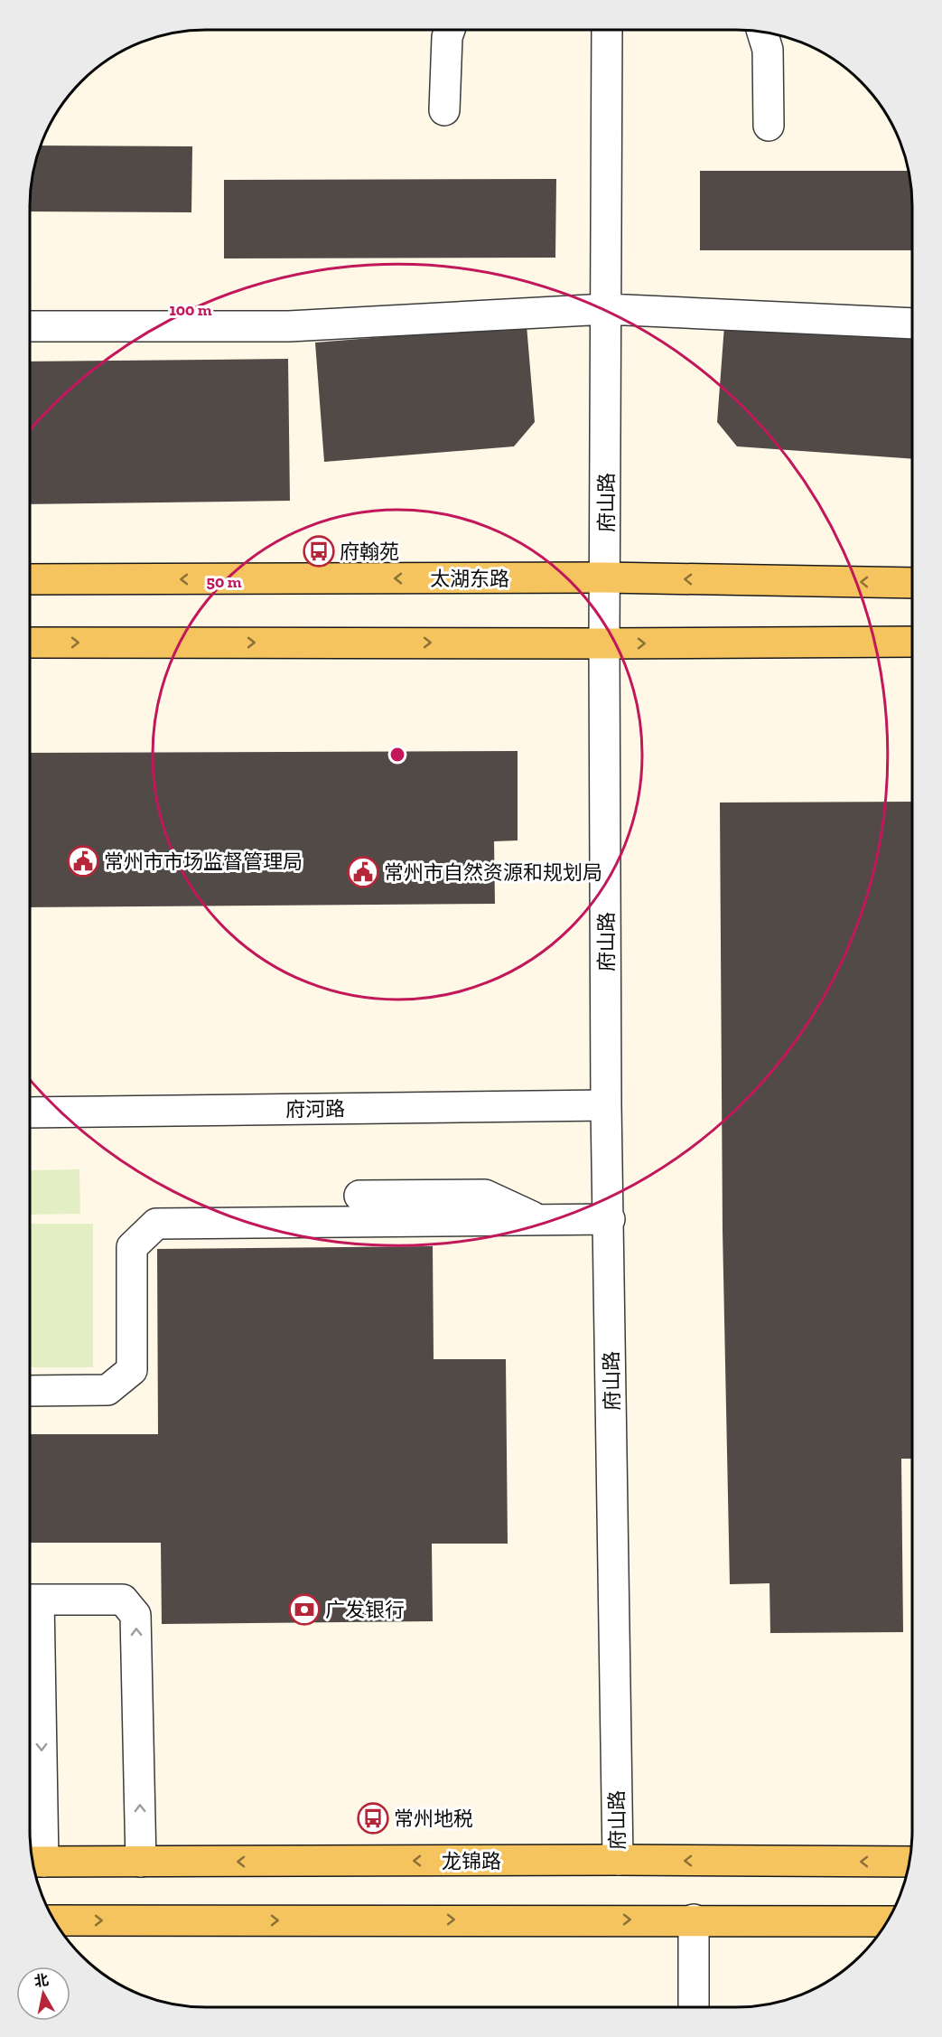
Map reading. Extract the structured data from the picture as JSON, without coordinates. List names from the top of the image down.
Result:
{
  "streets": {
    "main road": ["太湖东路", "龙锦路"],
    "street": ["府山路", "府河路"]
  },
  "crossings": [
    ["府山路", "太湖东路"],
    ["府山路", "府河路"],
    ["府山路", "龙锦路"]
  ],
  "places": {
    "bus stop": ["府翰苑", "常州地税"],
    "public building": ["常州市市场监督管理局", "常州市自然资源和规划局"],
    "bank": ["广发银行"]
  },
  "north": "top",
  "rings": ["100 m", "50 m"]
}
